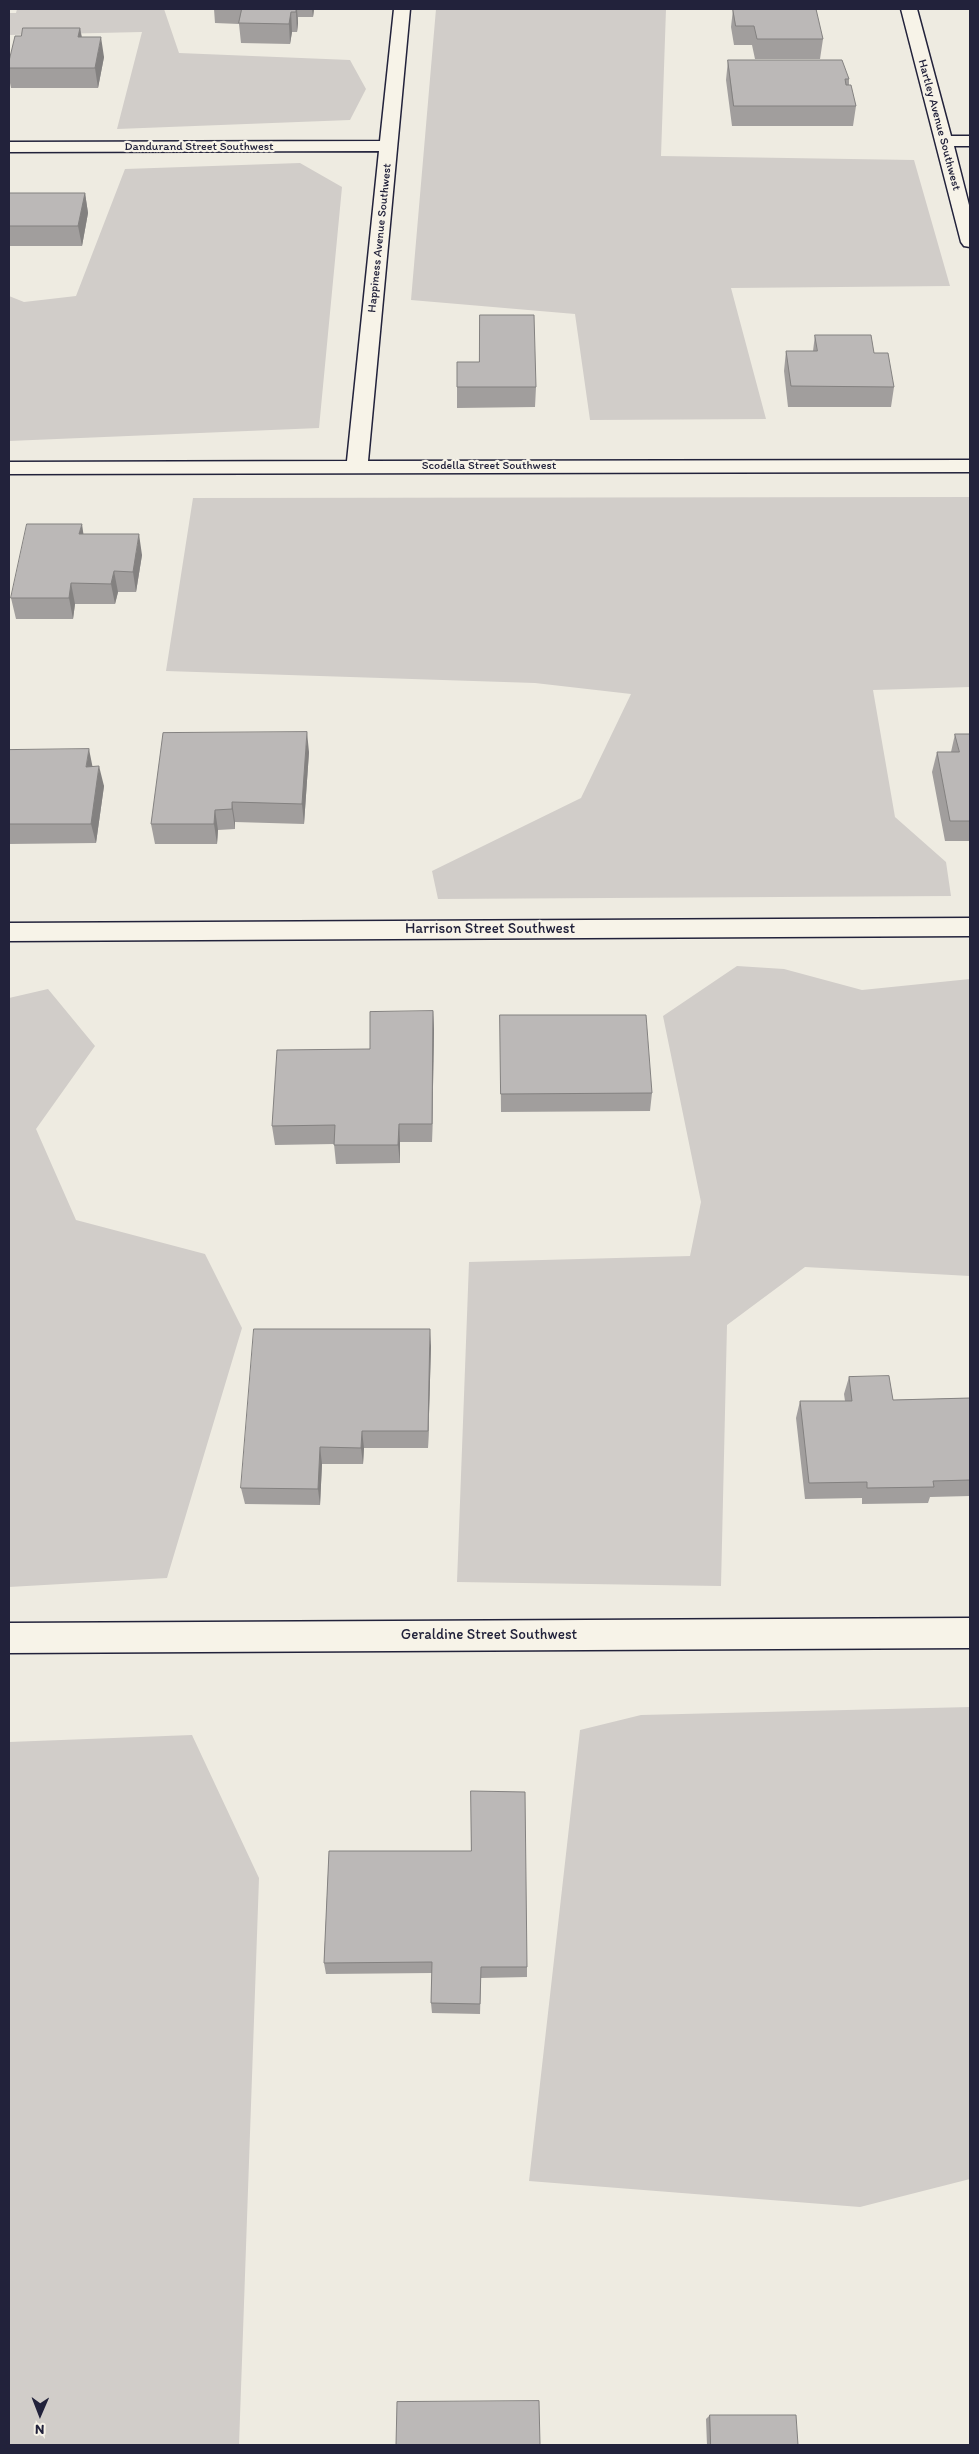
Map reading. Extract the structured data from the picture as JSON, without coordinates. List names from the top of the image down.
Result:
{
  "streets": {
    "street": [
      "Hartley Avenue Southwest",
      "Dandurand Street Southwest",
      "Happiness Avenue Southwest",
      "Scodella Street Southwest",
      "Harrison Street Southwest",
      "Geraldine Street Southwest"
    ]
  },
  "crossings": [
    ["Dandurand Street Southwest", "Happiness Avenue Southwest"],
    ["Happiness Avenue Southwest", "Scodella Street Southwest"]
  ],
  "north": "bottom"
}
